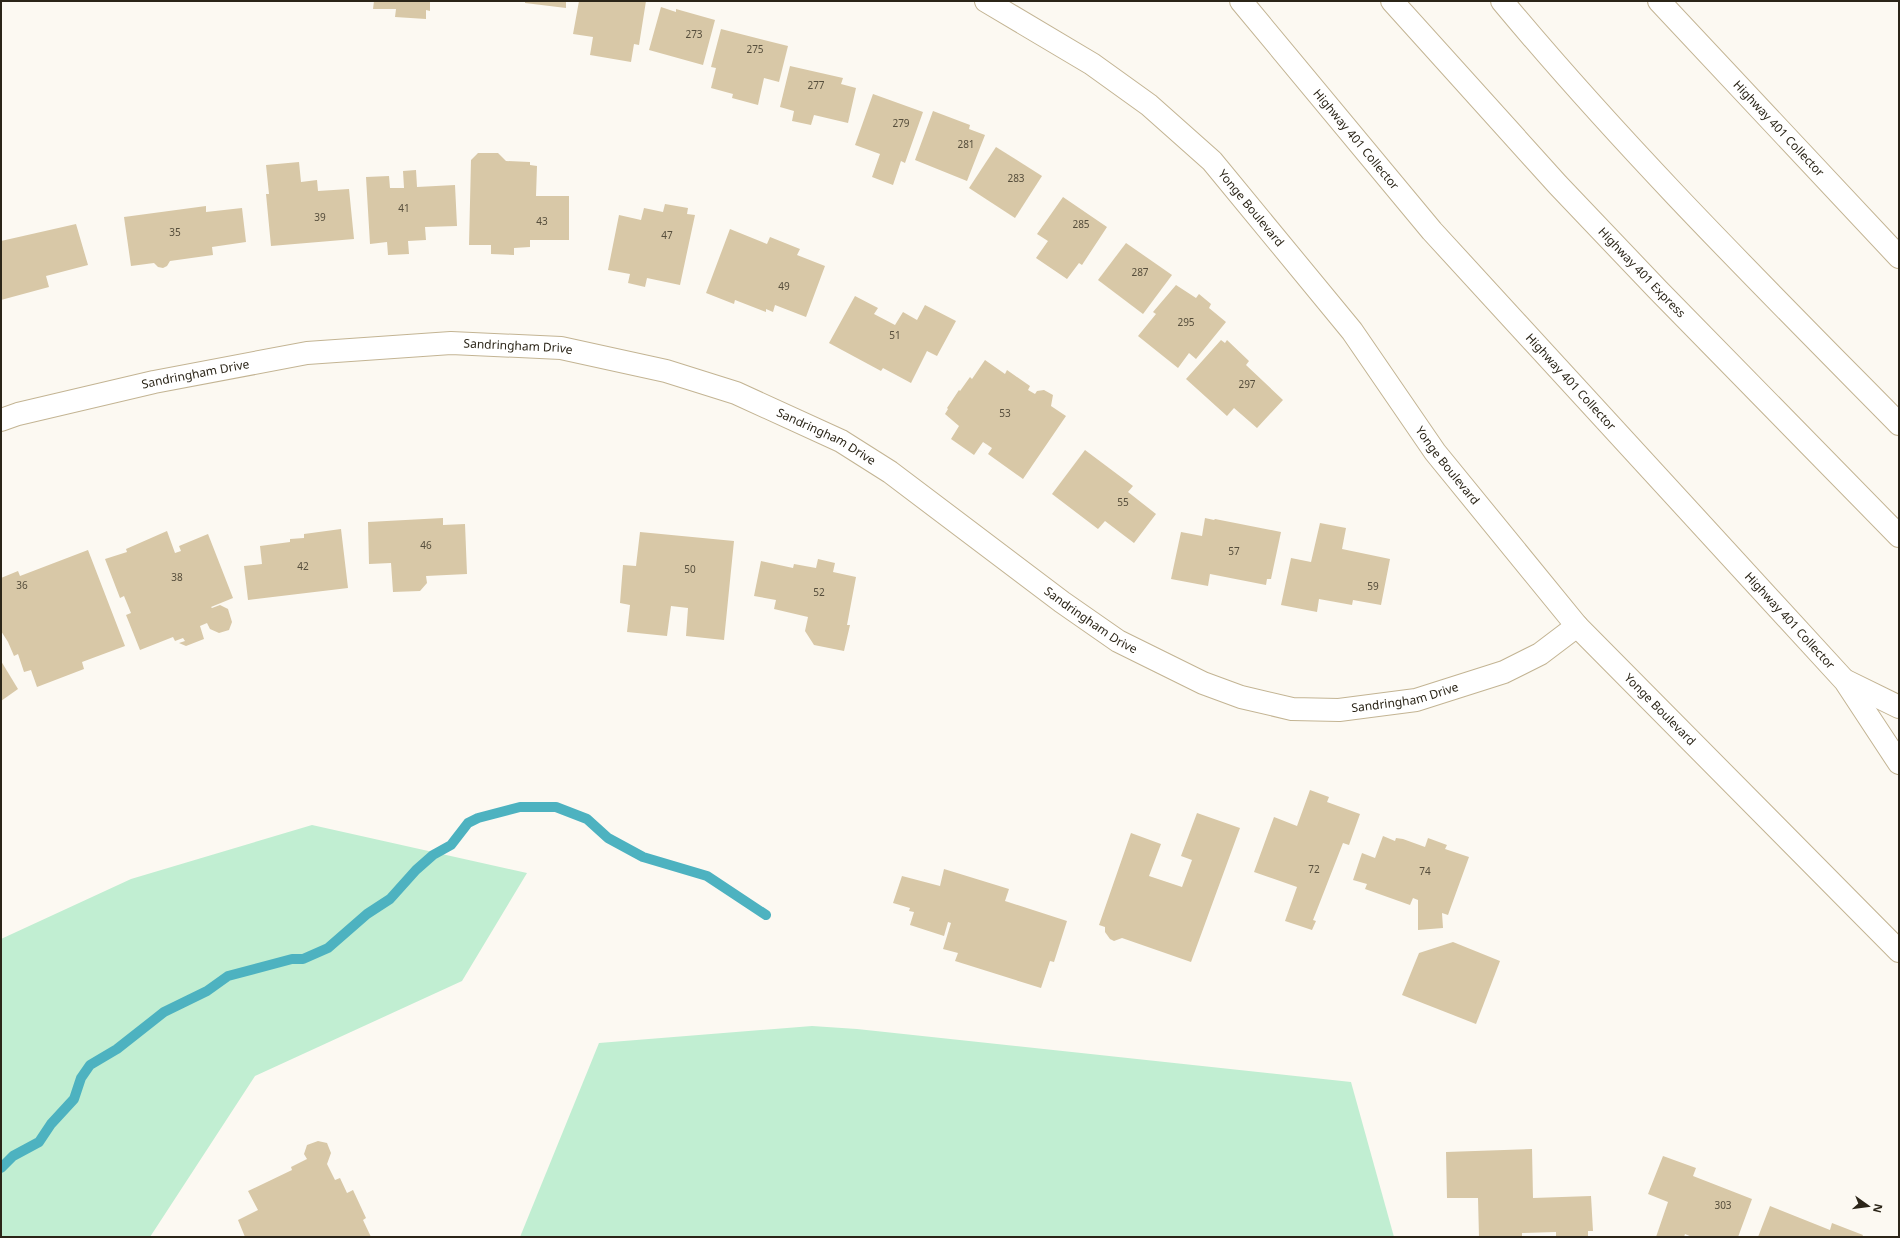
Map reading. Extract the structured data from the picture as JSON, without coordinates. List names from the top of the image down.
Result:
{
  "streets": {
    "main road": [
      "Highway 401 Collector",
      "Yonge Boulevard",
      "Highway 401 Express",
      "Sandringham Drive"
    ]
  },
  "crossings": [
    ["Yonge Boulevard", "Sandringham Drive"]
  ],
  "house_numbers": [
    "273",
    "275",
    "277",
    "279",
    "281",
    "283",
    "41",
    "39",
    "43",
    "285",
    "35",
    "47",
    "287",
    "49",
    "295",
    "51",
    "297",
    "53",
    "55",
    "46",
    "57",
    "42",
    "50",
    "38",
    "36",
    "59",
    "52",
    "72",
    "74",
    "303"
  ],
  "north": "right"
}
